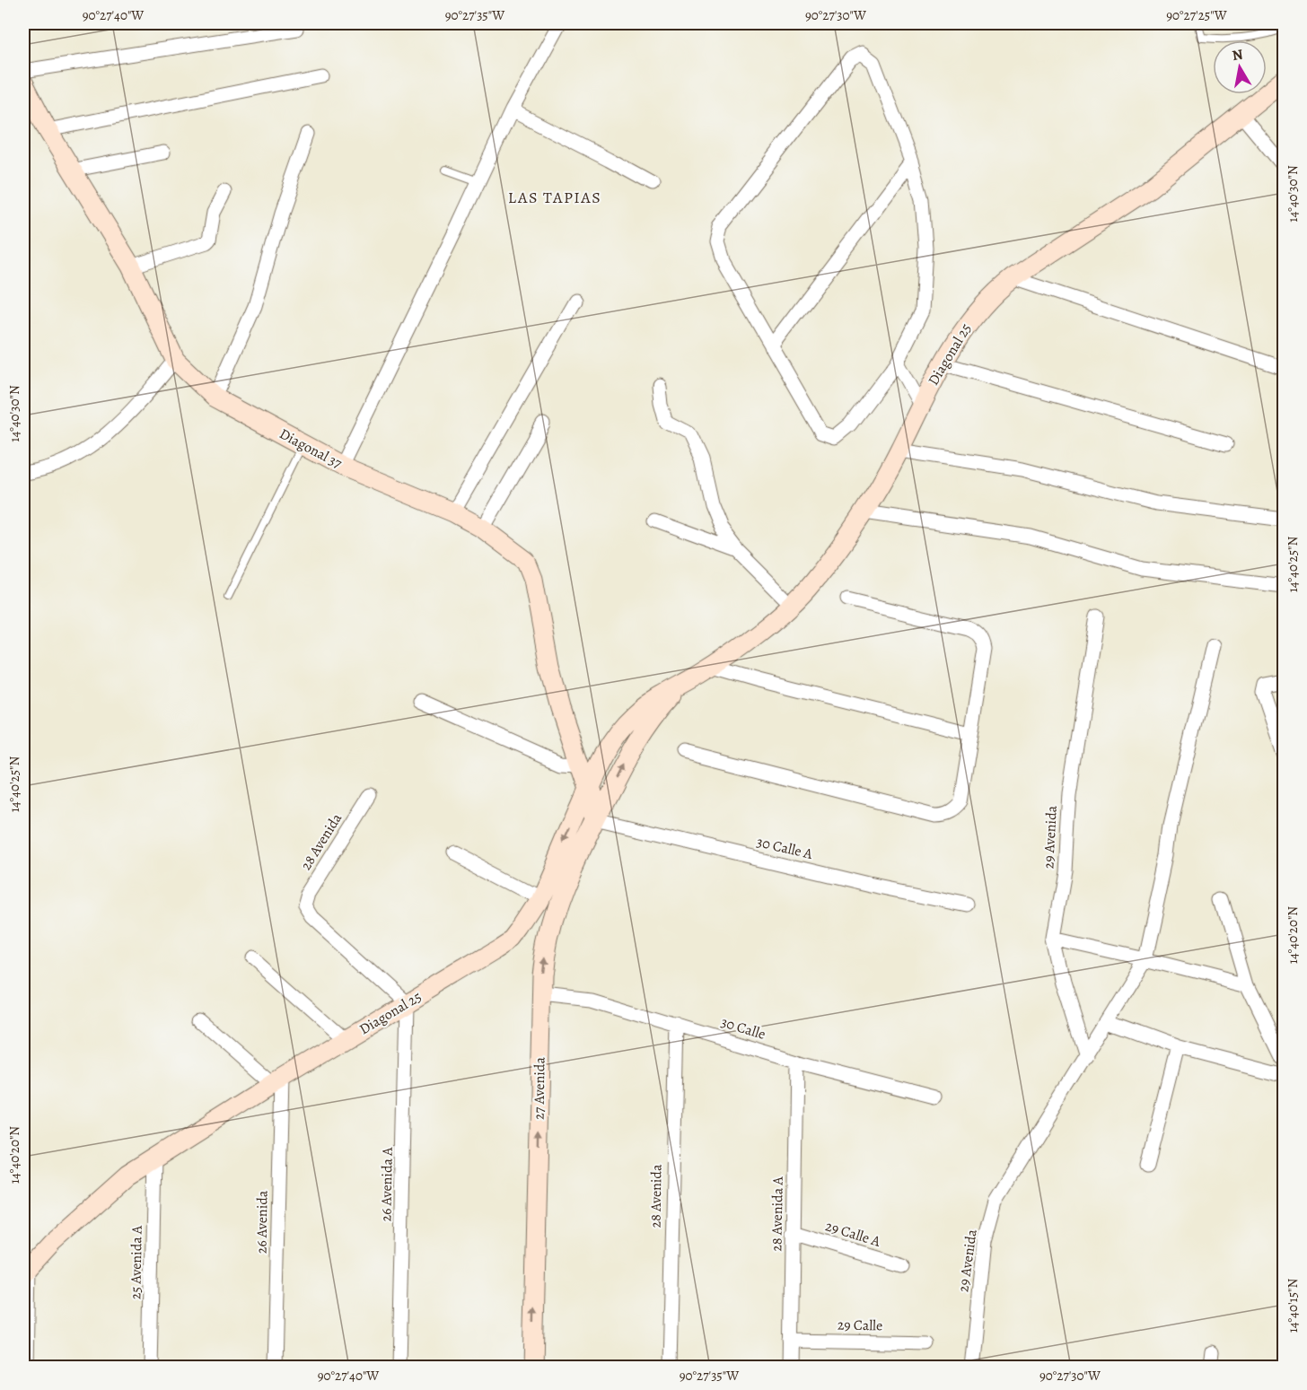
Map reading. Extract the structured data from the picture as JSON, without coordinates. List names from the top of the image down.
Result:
{
  "streets": {
    "main road": ["Diagonal 25", "Diagonal 37", "27 Avenida"],
    "street": [
      "29 Avenida",
      "28 Avenida",
      "30 Calle A",
      "30 Calle",
      "26 Avenida A",
      "28 Avenida A",
      "26 Avenida",
      "29 Calle A",
      "25 Avenida A",
      "29 Calle"
    ]
  },
  "crossings": [
    ["Diagonal 25", "Diagonal 37"],
    ["Diagonal 25", "28 Avenida"],
    ["Diagonal 25", "30 Calle A"],
    ["Diagonal 25", "27 Avenida"],
    ["Diagonal 25", "26 Avenida A"],
    ["Diagonal 25", "26 Avenida"],
    ["Diagonal 25", "25 Avenida A"],
    ["Diagonal 37", "30 Calle A"],
    ["Diagonal 37", "27 Avenida"],
    ["28 Avenida", "30 Calle"],
    ["28 Avenida", "26 Avenida A"],
    ["30 Calle A", "27 Avenida"],
    ["30 Calle", "27 Avenida"],
    ["30 Calle", "28 Avenida A"],
    ["28 Avenida A", "29 Calle A"],
    ["28 Avenida A", "29 Calle"]
  ],
  "one_way": ["27 Avenida"],
  "districts": ["LAS TAPIAS"],
  "north": "top",
  "coordinates": [
    "90°27'40\"W",
    "90°27'35\"W",
    "90°27'30\"W",
    "90°27'25\"W",
    "14°40'30\"N",
    "14°40'25\"N",
    "14°40'20\"N",
    "14°40'15\"N"
  ]
}
